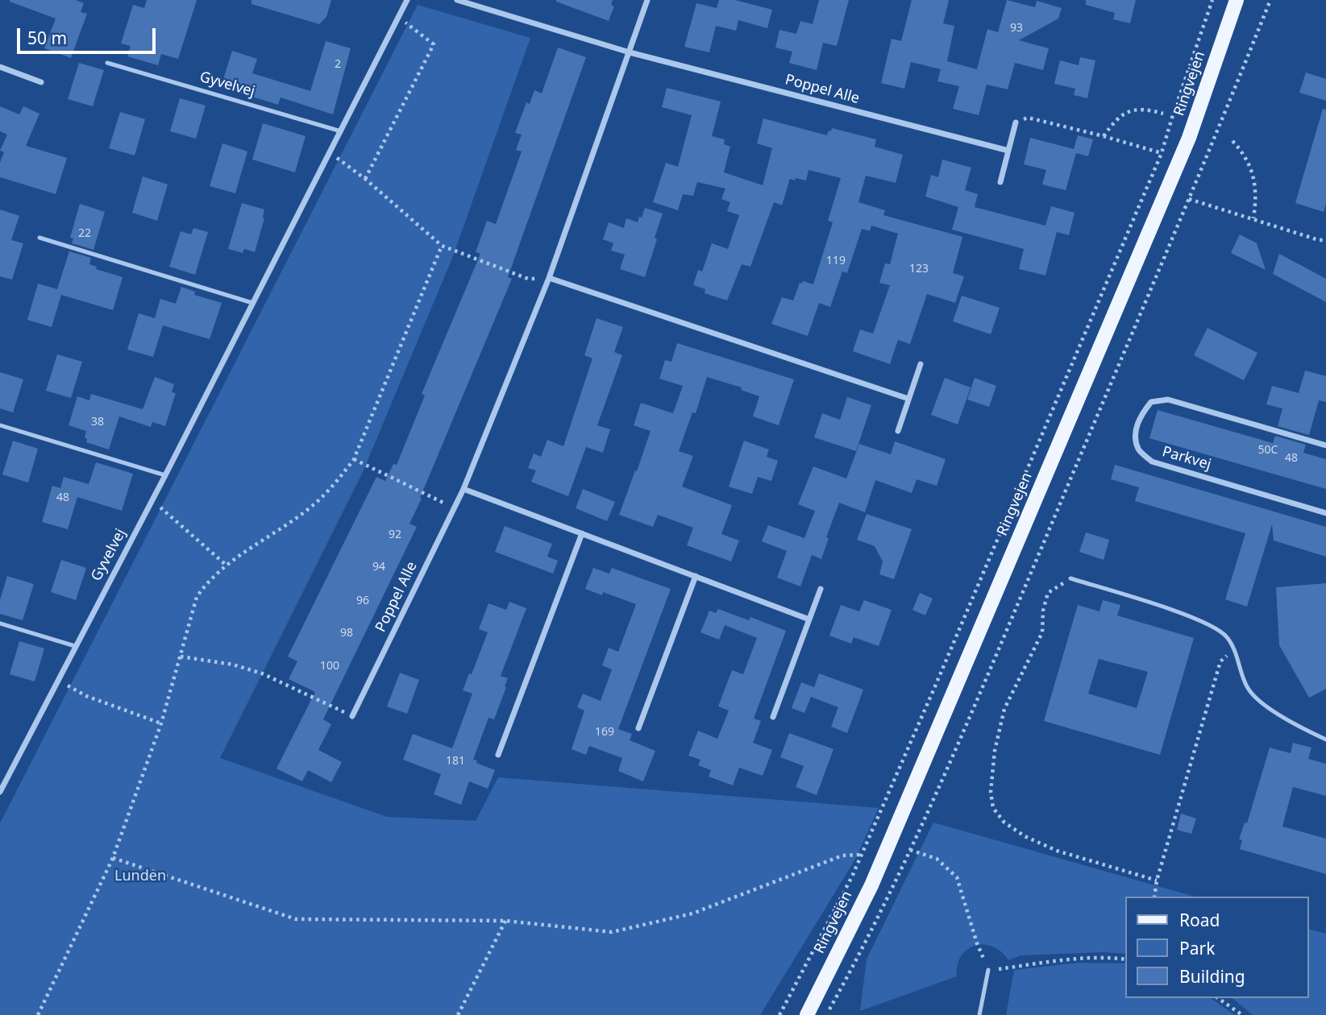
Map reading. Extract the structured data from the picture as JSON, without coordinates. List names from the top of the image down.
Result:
{
  "streets": {
    "main road": ["Ringvejen"],
    "street": ["Gyvelvej", "Poppel Alle", "Parkvej"]
  },
  "parks": ["Lunden"],
  "house_numbers": [
    "93",
    "2",
    "22",
    "119",
    "123",
    "38",
    "50C",
    "48",
    "48",
    "92",
    "94",
    "96",
    "98",
    "100",
    "169",
    "181"
  ],
  "legend": ["Road", "Park", "Building"],
  "scale_bar": "50 m"
}
